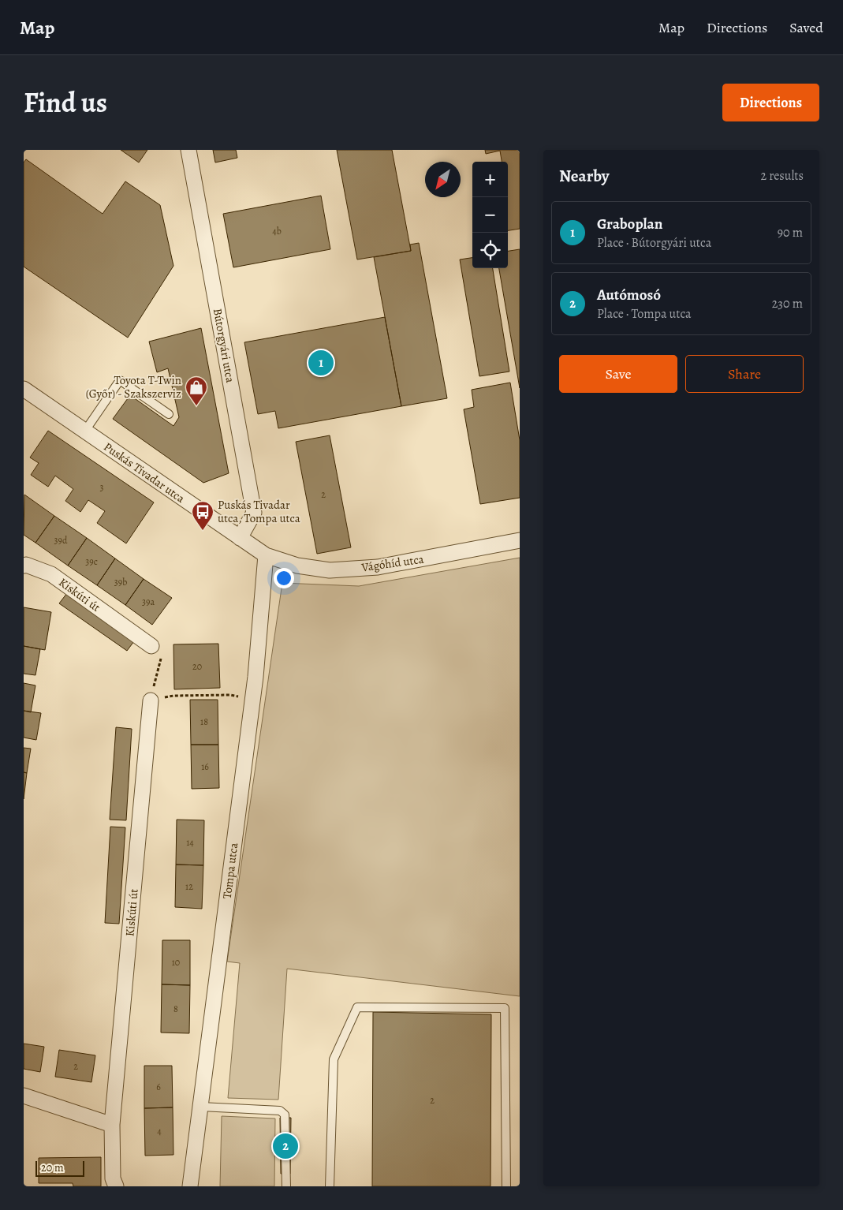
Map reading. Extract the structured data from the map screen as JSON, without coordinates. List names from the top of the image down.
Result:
{
  "streets": {
    "street": [
      "Bútorgyári utca",
      "Puskás Tivadar utca",
      "Vágóhíd utca",
      "Kiskúti út",
      "Tompa utca"
    ]
  },
  "crossings": [
    ["Bútorgyári utca", "Puskás Tivadar utca"],
    ["Puskás Tivadar utca", "Vágóhíd utca"],
    ["Puskás Tivadar utca", "Tompa utca"],
    ["Vágóhíd utca", "Tompa utca"]
  ],
  "places": {
    "shop": ["Toyota T-Twin (Győr) - Szakszerviz"],
    "bus stop": ["Puskás Tivadar utca, Tompa utca"]
  },
  "house_numbers": [
    "4b",
    "3",
    "2",
    "39d",
    "39c",
    "39b",
    "39a",
    "20",
    "18",
    "16",
    "14",
    "12",
    "10",
    "8",
    "2",
    "6",
    "2",
    "4"
  ],
  "scale_bar": "20 m",
  "north": "bottom left",
  "page": {
    "header": "Map",
    "nav": ["Map", "Directions", "Saved"],
    "title": "Find us",
    "buttons": [
      "Directions",
      ["Save", "Share"]
    ],
    "heading": ["Nearby", "2 results"],
    "map_buttons": ["+", "−"],
    "list": [
      {
        "mark": "1",
        "name": "Graboplan",
        "note": "Place · Bútorgyári utca",
        "value": "90 m"
      },
      {
        "mark": "2",
        "name": "Autómosó",
        "note": "Place · Tompa utca",
        "value": "230 m"
      }
    ],
    "pins": ["1", "2"],
    "scale": "20 m"
  }
}
